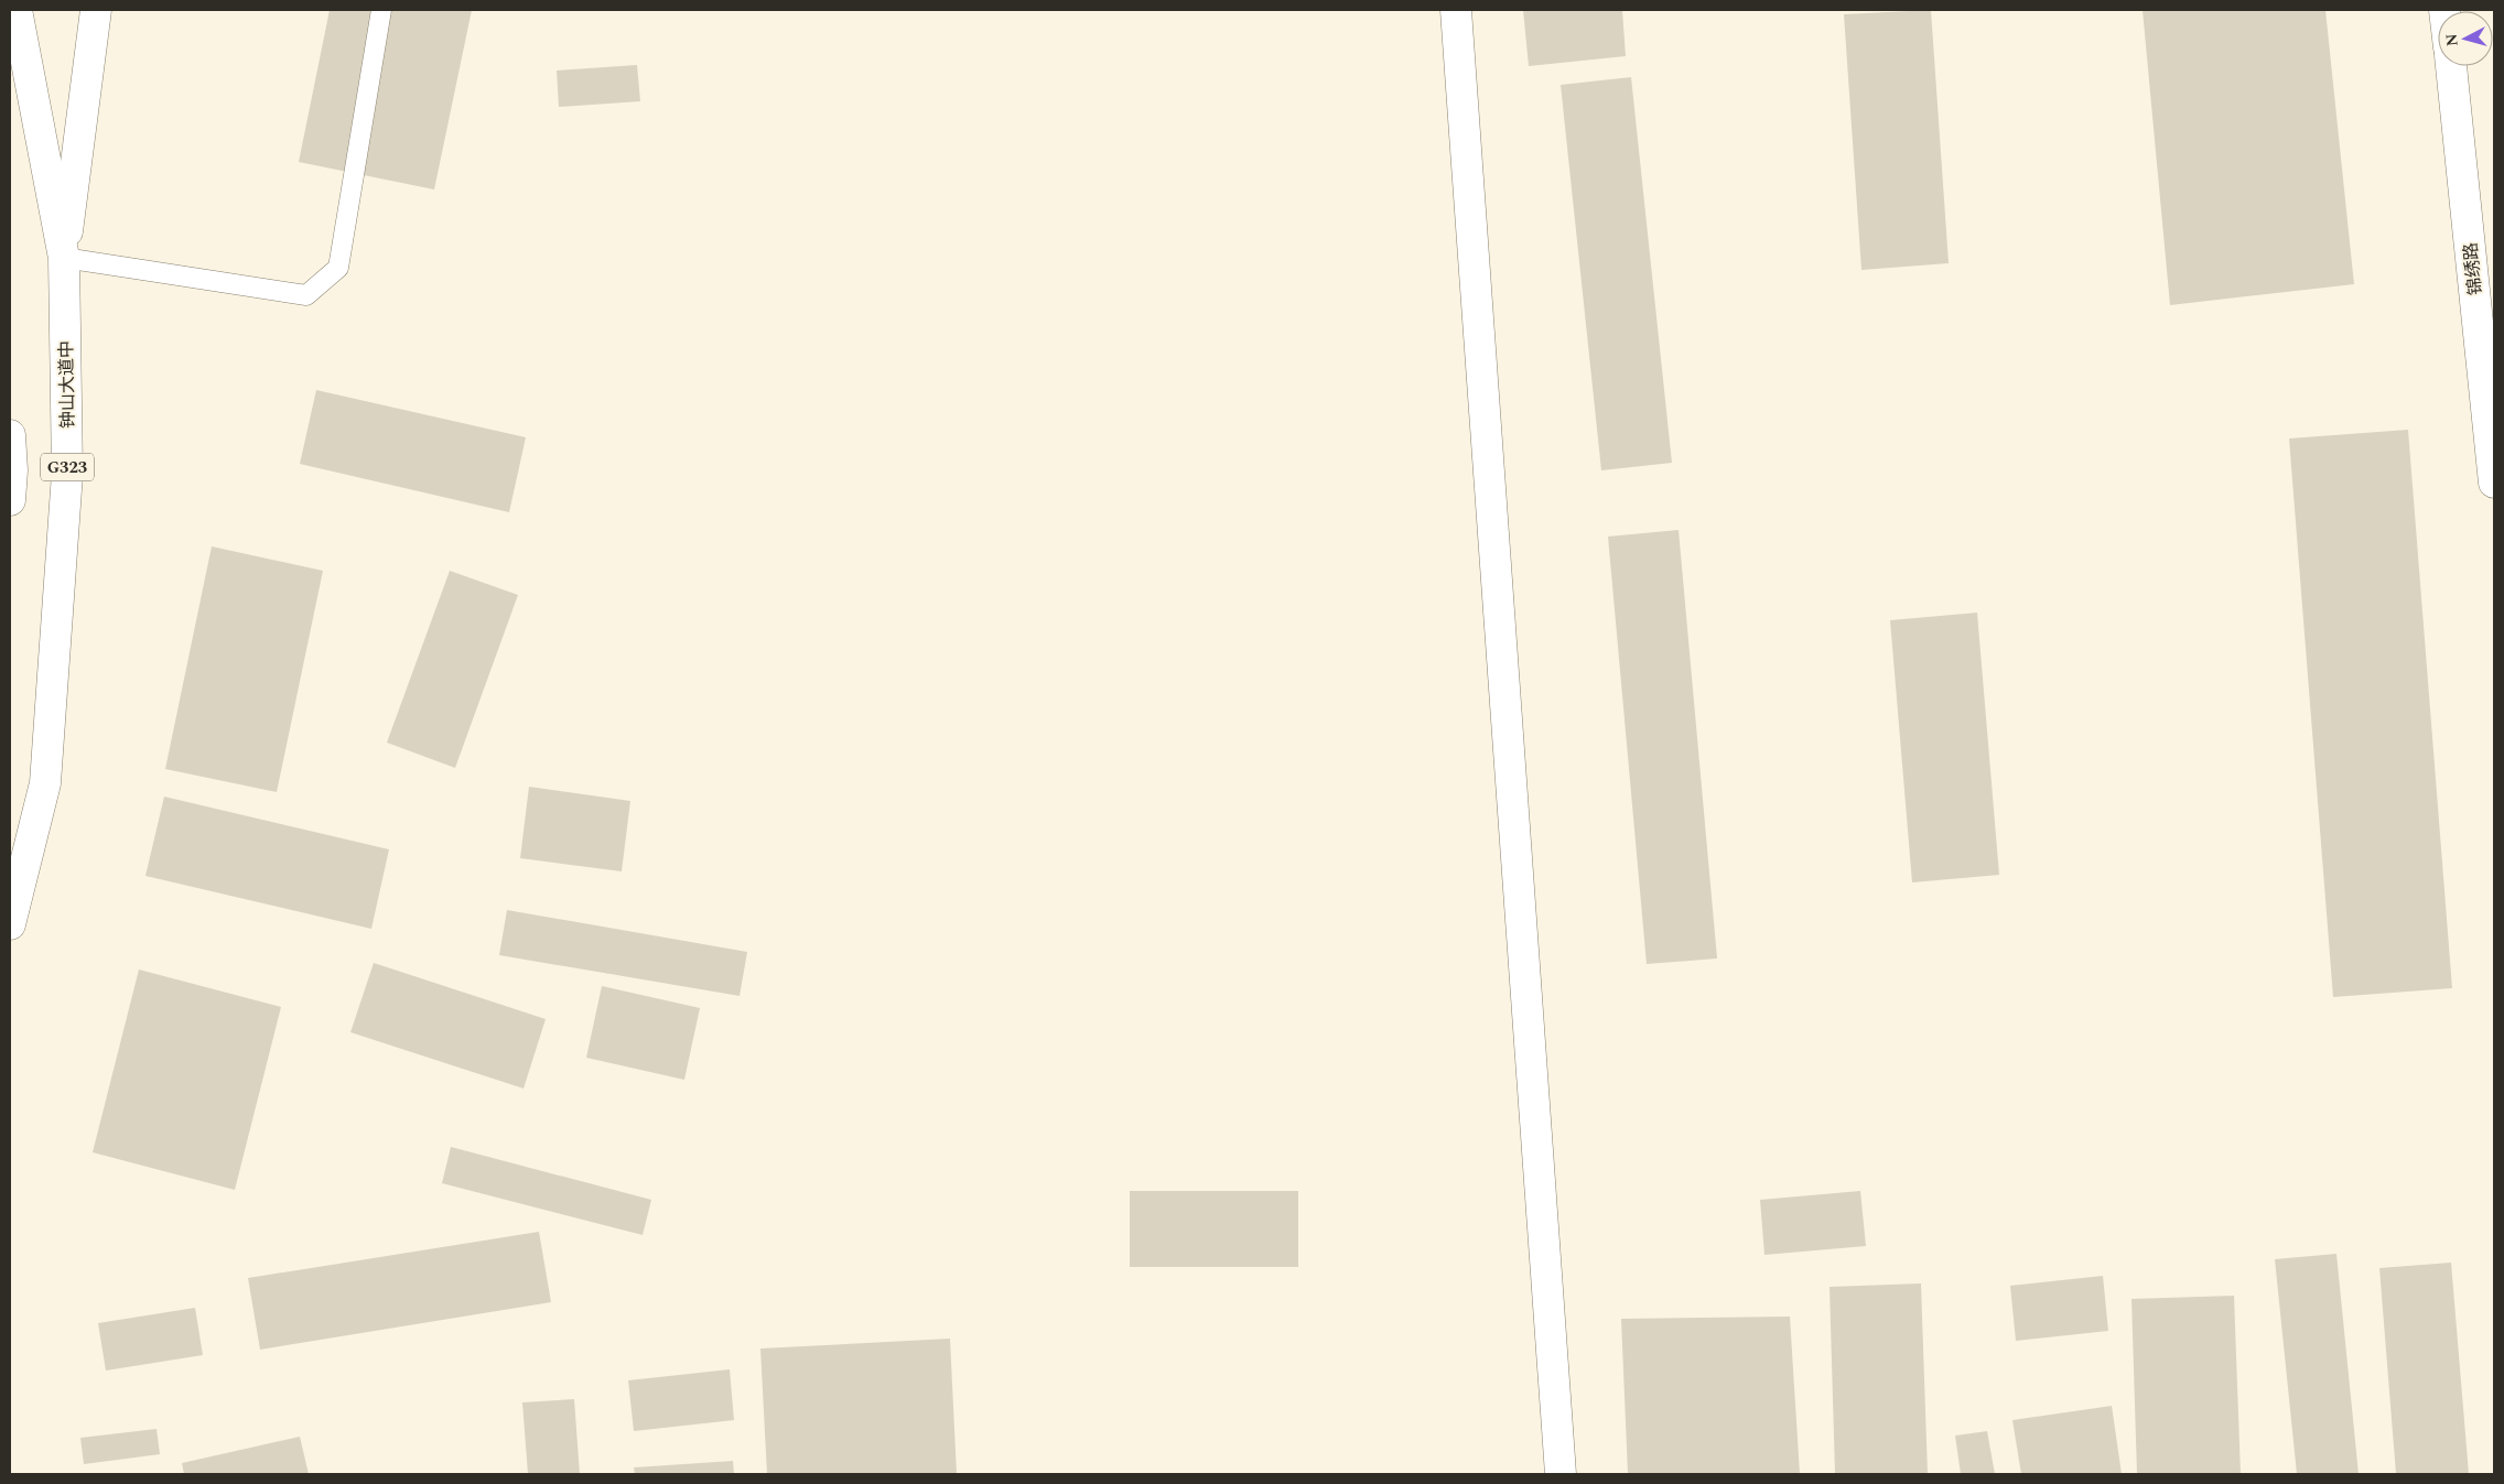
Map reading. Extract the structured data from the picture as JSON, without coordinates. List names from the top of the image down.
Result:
{
  "streets": {
    "main road": ["锦绣路", "钟山大道中", "G323"]
  },
  "north": "left"
}
